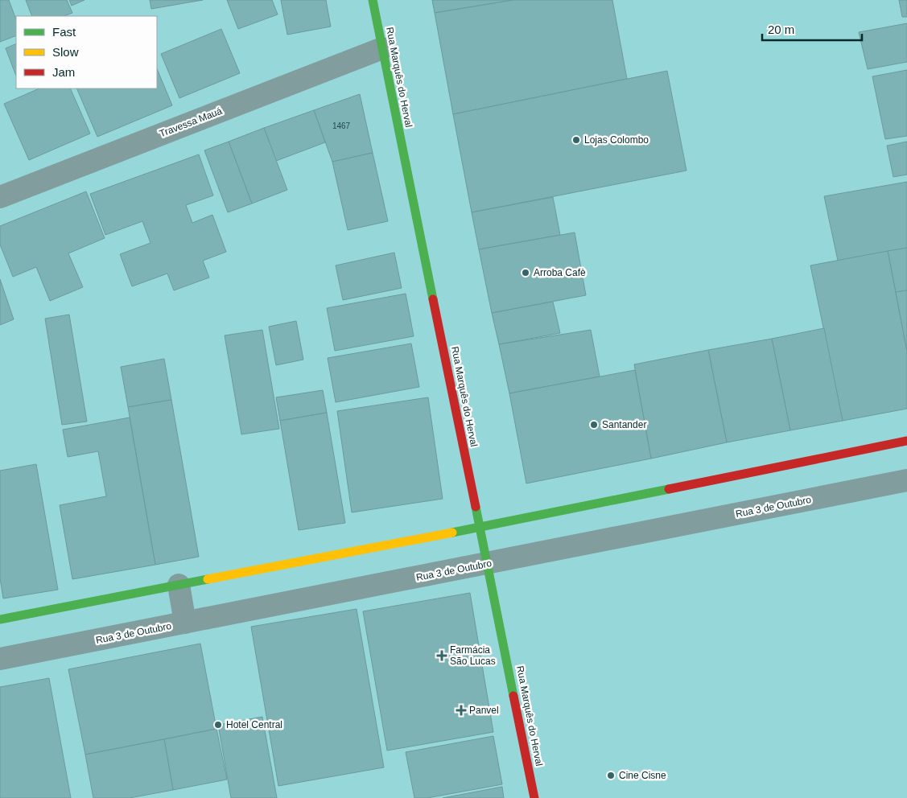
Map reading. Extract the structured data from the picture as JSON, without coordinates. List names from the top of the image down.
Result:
{
  "streets": {
    "street": ["Rua Marquês do Herval", "Travessa Mauá", "Rua 3 de Outubro"]
  },
  "crossings": [
    ["Rua Marquês do Herval", "Travessa Mauá"],
    ["Rua Marquês do Herval", "Rua 3 de Outubro"]
  ],
  "places": {
    "other": [
      "Lojas Colombo",
      "Arroba Cafè",
      "Santander",
      "Hotel Central",
      "Cine Cisne"
    ],
    "health": ["Farmácia São Lucas", "Panvel"]
  },
  "house_numbers": ["1467"],
  "legend": ["Fast", "Slow", "Jam"],
  "scale_bar": "20 m"
}
